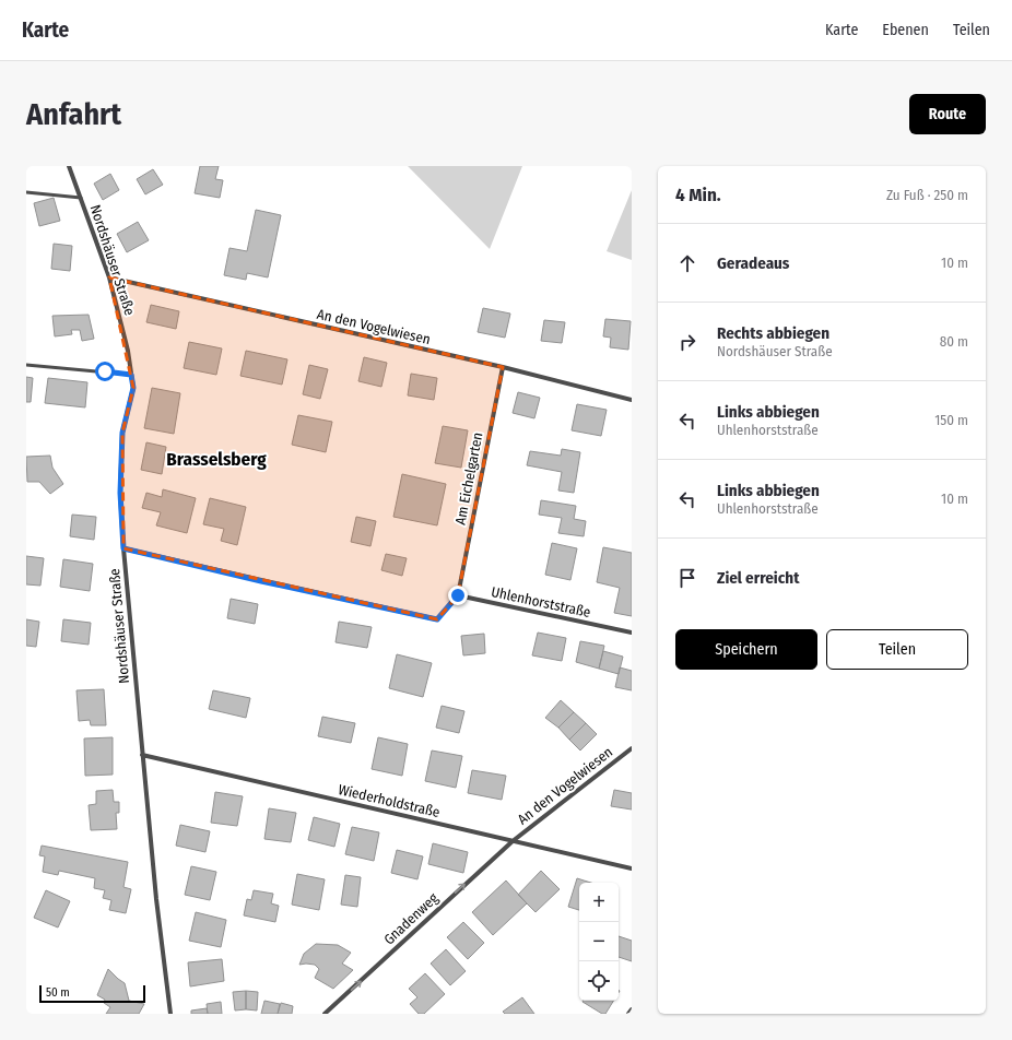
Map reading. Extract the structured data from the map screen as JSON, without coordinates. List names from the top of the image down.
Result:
{
  "streets": {
    "street": [
      "Nordshäuser Straße",
      "An den Vogelwiesen",
      "Am Eichelgarten",
      "Uhlenhorststraße",
      "Wiederholdstraße",
      "Gnadenweg"
    ]
  },
  "crossings": [
    ["Nordshäuser Straße", "An den Vogelwiesen"],
    ["Nordshäuser Straße", "Wiederholdstraße"],
    ["An den Vogelwiesen", "Am Eichelgarten"],
    ["An den Vogelwiesen", "Wiederholdstraße"],
    ["An den Vogelwiesen", "Gnadenweg"],
    ["Am Eichelgarten", "Uhlenhorststraße"],
    ["Wiederholdstraße", "Gnadenweg"]
  ],
  "one_way": ["Gnadenweg"],
  "districts": ["Brasselsberg"],
  "scale_bar": "50 m",
  "page": {
    "header": "Karte",
    "nav": ["Karte", "Ebenen", "Teilen"],
    "buttons": [
      "Route",
      ["Speichern", "Teilen"]
    ],
    "title": "Anfahrt",
    "heading": ["4 Min.", "Zu Fuß · 250 m"],
    "list": [
      ["Geradeaus", "10 m"],
      ["Rechts abbiegen", "Nordshäuser Straße", "80 m"],
      ["Links abbiegen", "Uhlenhorststraße", "150 m"],
      ["Links abbiegen", "Uhlenhorststraße", "10 m"],
      "Ziel erreicht"
    ],
    "map_buttons": ["+", "−"],
    "scale": "50 m"
  }
}
